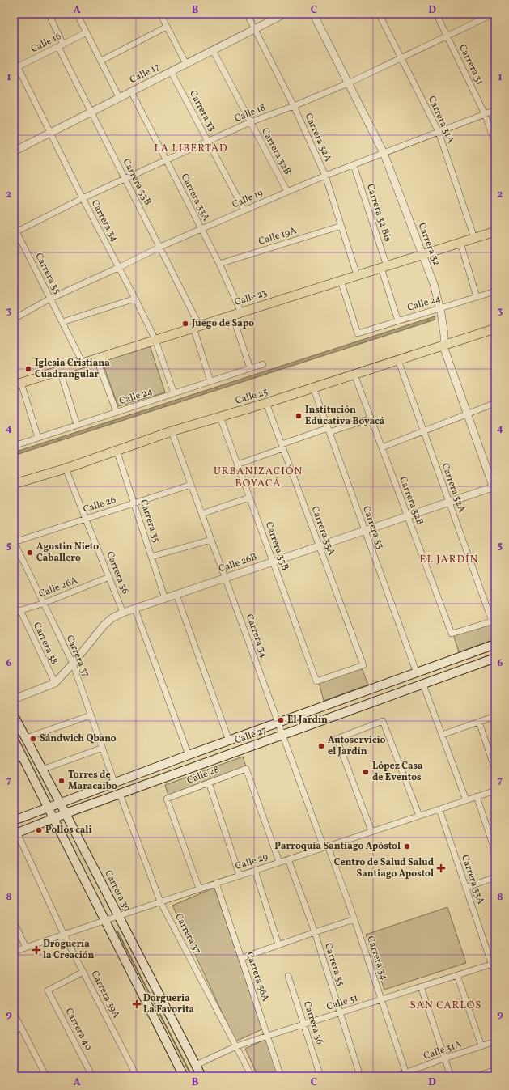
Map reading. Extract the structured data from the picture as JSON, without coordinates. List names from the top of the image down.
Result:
{
  "streets": {
    "main road": [
      "Calle 23",
      "Calle 25",
      "Calle 27",
      "Carrera 39"
    ],
    "street": [
      "Calle 16",
      "Carrera 31",
      "Calle 17",
      "Carrera 33",
      "Calle 18",
      "Carrera 31A",
      "Carrera 32A",
      "Carrera 32B",
      "Carrera 33B",
      "Carrera 33A",
      "Calle 19",
      "Carrera 32 Bis",
      "Carrera 34",
      "Calle 19A",
      "Carrera 32",
      "Carrera 35",
      "Calle 24",
      "Calle 26",
      "Calle 26B",
      "Carrera 36",
      "Calle 26A",
      "Carrera 38",
      "Carrera 37",
      "Calle 28",
      "Calle 29",
      "Carrera 36A",
      "Carrera 39A",
      "Calle 31",
      "Carrera 40",
      "Calle 31A"
    ]
  },
  "crossings": [
    ["Calle 16", "Carrera 33B"],
    ["Calle 16", "Carrera 34"],
    ["Carrera 31", "Calle 18"],
    ["Carrera 31", "Calle 19"],
    ["Calle 17", "Carrera 33"],
    ["Calle 17", "Carrera 32A"],
    ["Calle 17", "Carrera 32B"],
    ["Calle 17", "Carrera 33B"],
    ["Calle 17", "Carrera 33A"],
    ["Calle 17", "Carrera 34"],
    ["Carrera 33", "Calle 18"],
    ["Carrera 33", "Calle 19"],
    ["Carrera 33", "Calle 25"],
    ["Carrera 33", "Calle 26B"],
    ["Carrera 33", "Calle 27"],
    ["Calle 18", "Carrera 31A"],
    ["Calle 18", "Carrera 32A"],
    ["Calle 18", "Carrera 32B"],
    ["Calle 18", "Carrera 33B"],
    ["Calle 18", "Carrera 33A"],
    ["Calle 18", "Carrera 34"],
    ["Calle 18", "Carrera 32"],
    ["Calle 18", "Carrera 35"],
    ["Carrera 31A", "Calle 19"],
    ["Carrera 31A", "Calle 23"],
    ["Carrera 32A", "Carrera 32B"],
    ["Carrera 32A", "Calle 19"],
    ["Carrera 32A", "Calle 19A"],
    ["Carrera 32A", "Calle 23"],
    ["Carrera 32A", "Calle 25"],
    ["Carrera 32A", "Calle 26B"],
    ["Carrera 32B", "Calle 19"],
    ["Carrera 32B", "Calle 25"],
    ["Carrera 32B", "Calle 26B"],
    ["Carrera 33B", "Carrera 33A"],
    ["Carrera 33B", "Calle 19"],
    ["Carrera 33B", "Calle 23"],
    ["Carrera 33B", "Calle 24"],
    ["Carrera 33B", "Calle 25"],
    ["Carrera 33B", "Calle 26B"],
    ["Carrera 33A", "Calle 19"],
    ["Carrera 33A", "Calle 19A"],
    ["Carrera 33A", "Calle 23"],
    ["Carrera 33A", "Calle 25"],
    ["Carrera 33A", "Calle 26B"],
    ["Carrera 33A", "Calle 29"],
    ["Carrera 33A", "Calle 31"],
    ["Calle 19", "Carrera 32 Bis"],
    ["Calle 19", "Carrera 34"],
    ["Calle 19", "Carrera 32"],
    ["Calle 19", "Carrera 35"],
    ["Carrera 32 Bis", "Calle 23"],
    ["Carrera 32 Bis", "Calle 24"],
    ["Carrera 34", "Calle 23"],
    ["Carrera 34", "Calle 24"],
    ["Carrera 34", "Calle 25"],
    ["Carrera 34", "Calle 26"],
    ["Carrera 34", "Calle 26B"],
    ["Carrera 34", "Calle 27"],
    ["Carrera 34", "Calle 29"],
    ["Carrera 34", "Calle 31"],
    ["Carrera 34", "Calle 31A"],
    ["Carrera 32", "Calle 23"],
    ["Carrera 32", "Calle 24"],
    ["Carrera 32", "Calle 25"],
    ["Carrera 32", "Calle 26B"],
    ["Carrera 35", "Calle 23"],
    ["Carrera 35", "Calle 25"],
    ["Carrera 35", "Calle 26"],
    ["Carrera 35", "Calle 26B"],
    ["Carrera 35", "Calle 29"],
    ["Carrera 35", "Calle 31"],
    ["Calle 23", "Calle 24"],
    ["Calle 25", "Carrera 36"],
    ["Calle 26", "Carrera 36"],
    ["Calle 26", "Carrera 37"],
    ["Calle 26B", "Carrera 36"],
    ["Calle 26B", "Carrera 38"],
    ["Calle 26B", "Carrera 37"],
    ["Carrera 36", "Calle 26A"],
    ["Carrera 36", "Calle 31"],
    ["Calle 26A", "Carrera 38"],
    ["Calle 26A", "Carrera 37"],
    ["Carrera 37", "Calle 27"],
    ["Carrera 37", "Calle 29"],
    ["Carrera 37", "Calle 31"],
    ["Calle 27", "Carrera 39"],
    ["Calle 27", "Carrera 39A"],
    ["Calle 28", "Calle 29"],
    ["Calle 29", "Carrera 39"],
    ["Calle 29", "Carrera 36A"],
    ["Calle 29", "Carrera 39A"],
    ["Carrera 39", "Calle 31"],
    ["Carrera 36A", "Calle 31"],
    ["Carrera 39A", "Carrera 40"]
  ],
  "districts": [
    "LA LIBERTAD",
    "URBANIZACIÓN BOYACÁ",
    "EL JARDÍN",
    "SAN CARLOS"
  ],
  "places": {
    "other": [
      "Juego de Sapo",
      "Iglesia Cristiana Cuadrangular",
      "Institución Educativa Boyacá",
      "Agustin Nieto Caballero",
      "El Jardín",
      "Sándwich Qbano",
      "Autoservicio el Jardín",
      "López Casa de Eventos",
      "Torres de Maracaibo",
      "Pollos cali",
      "Parroquia Santiago Apóstol"
    ],
    "health": ["Centro de Salud Salud Santiago Apostol", "Droguería la Creación", "Dorgueria La Favorita"]
  },
  "grid": {
    "columns": [
      "A",
      "B",
      "C",
      "D"
    ],
    "rows": [
      "1",
      "2",
      "3",
      "4",
      "5",
      "6",
      "7",
      "8",
      "9"
    ]
  }
}
